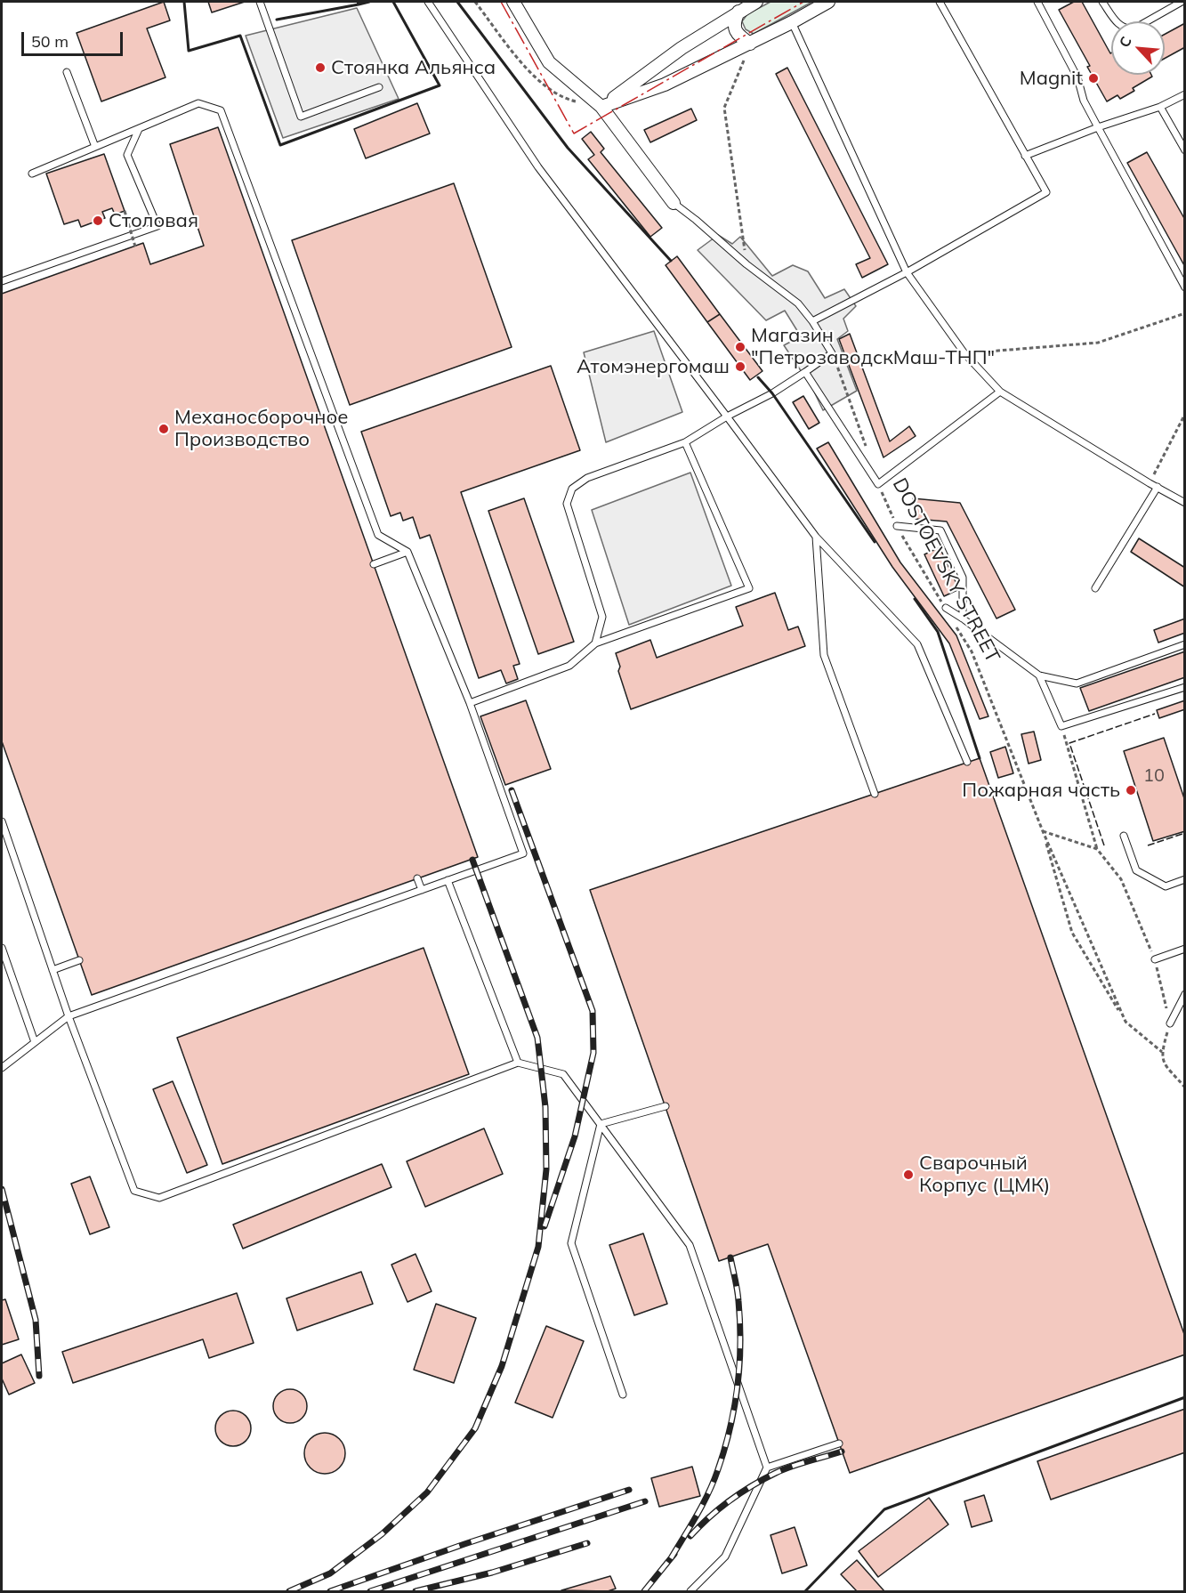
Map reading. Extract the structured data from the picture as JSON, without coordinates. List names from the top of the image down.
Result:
{
  "streets": {
    "path": ["DOSTOEVSKY STREET"]
  },
  "places": [
    "Стоянка Альянса",
    "Magnit",
    "Столовая",
    "Магазин \"ПетрозаводскМаш-ТНП\"",
    "Атомэнергомаш",
    "Механосборочное Производство",
    "Пожарная часть",
    "Сварочный Корпус (ЦМК)"
  ],
  "house_numbers": ["10"],
  "scale_bar": "50 m",
  "north": "top left"
}
